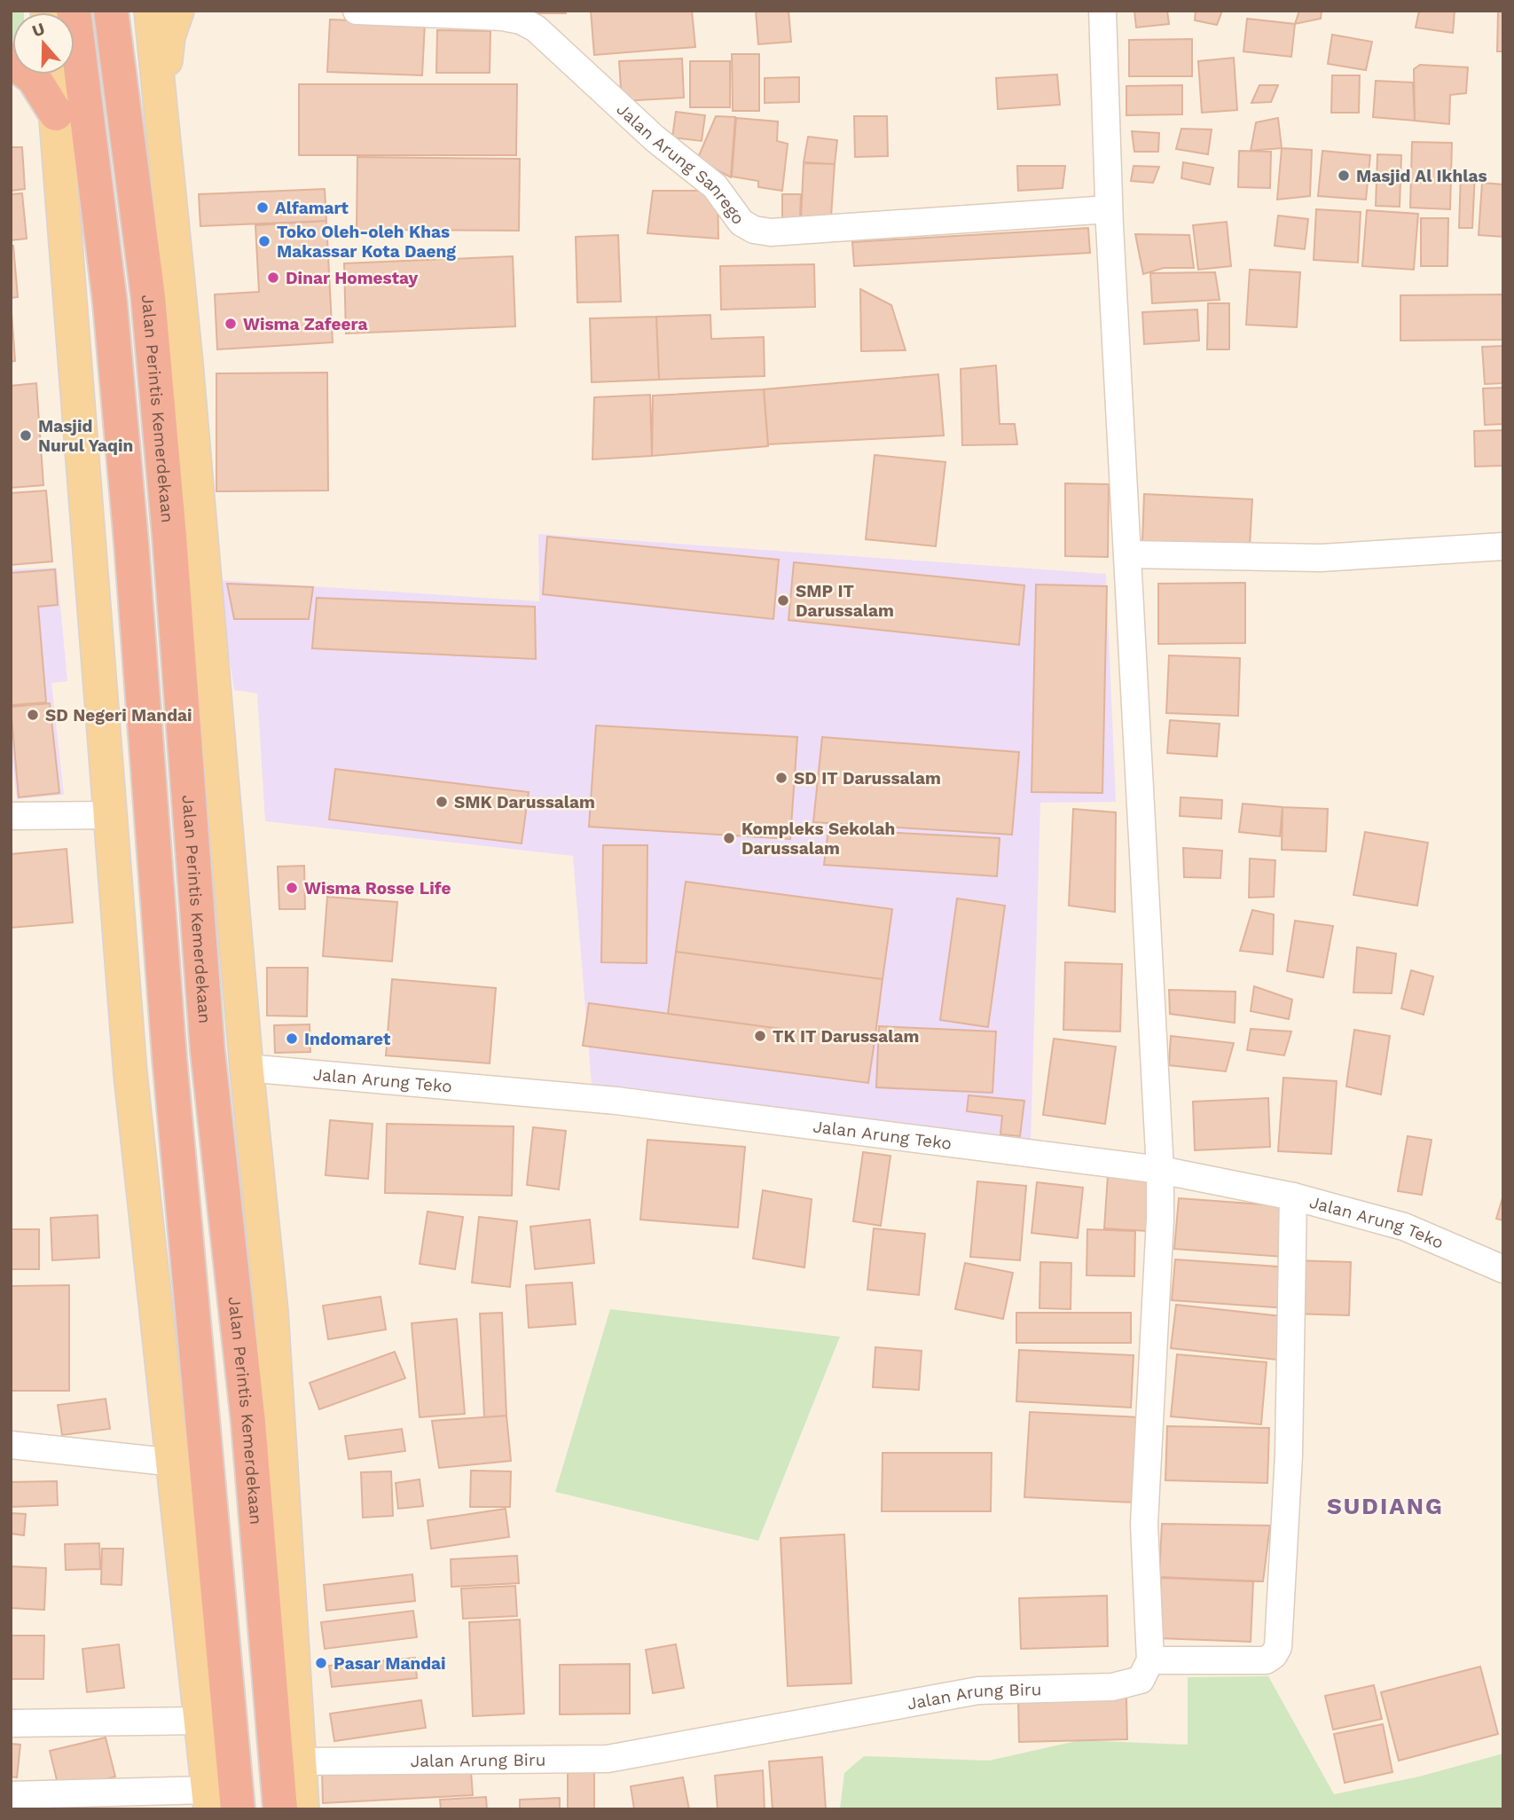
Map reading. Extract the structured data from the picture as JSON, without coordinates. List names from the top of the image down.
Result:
{
  "streets": {
    "highway": ["Jalan Perintis Kemerdekaan"],
    "street": ["Jalan Arung Sanrego", "Jalan Arung Teko", "Jalan Arung Biru"]
  },
  "crossings": [
    ["Jalan Perintis Kemerdekaan", "Jalan Arung Teko"],
    ["Jalan Perintis Kemerdekaan", "Jalan Arung Biru"]
  ],
  "districts": ["SUDIANG"],
  "places": [
    "Masjid Al Ikhlas",
    "Alfamart",
    "Toko Oleh-oleh Khas Makassar Kota Daeng",
    "Dinar Homestay",
    "Wisma Zafeera",
    "Masjid Nurul Yaqin",
    "SMP IT Darussalam",
    "SD Negeri Mandai",
    "SD IT Darussalam",
    "SMK Darussalam",
    "Kompleks Sekolah Darussalam",
    "Wisma Rosse Life",
    "TK IT Darussalam",
    "Indomaret",
    "Pasar Mandai"
  ],
  "north": "top"
}
